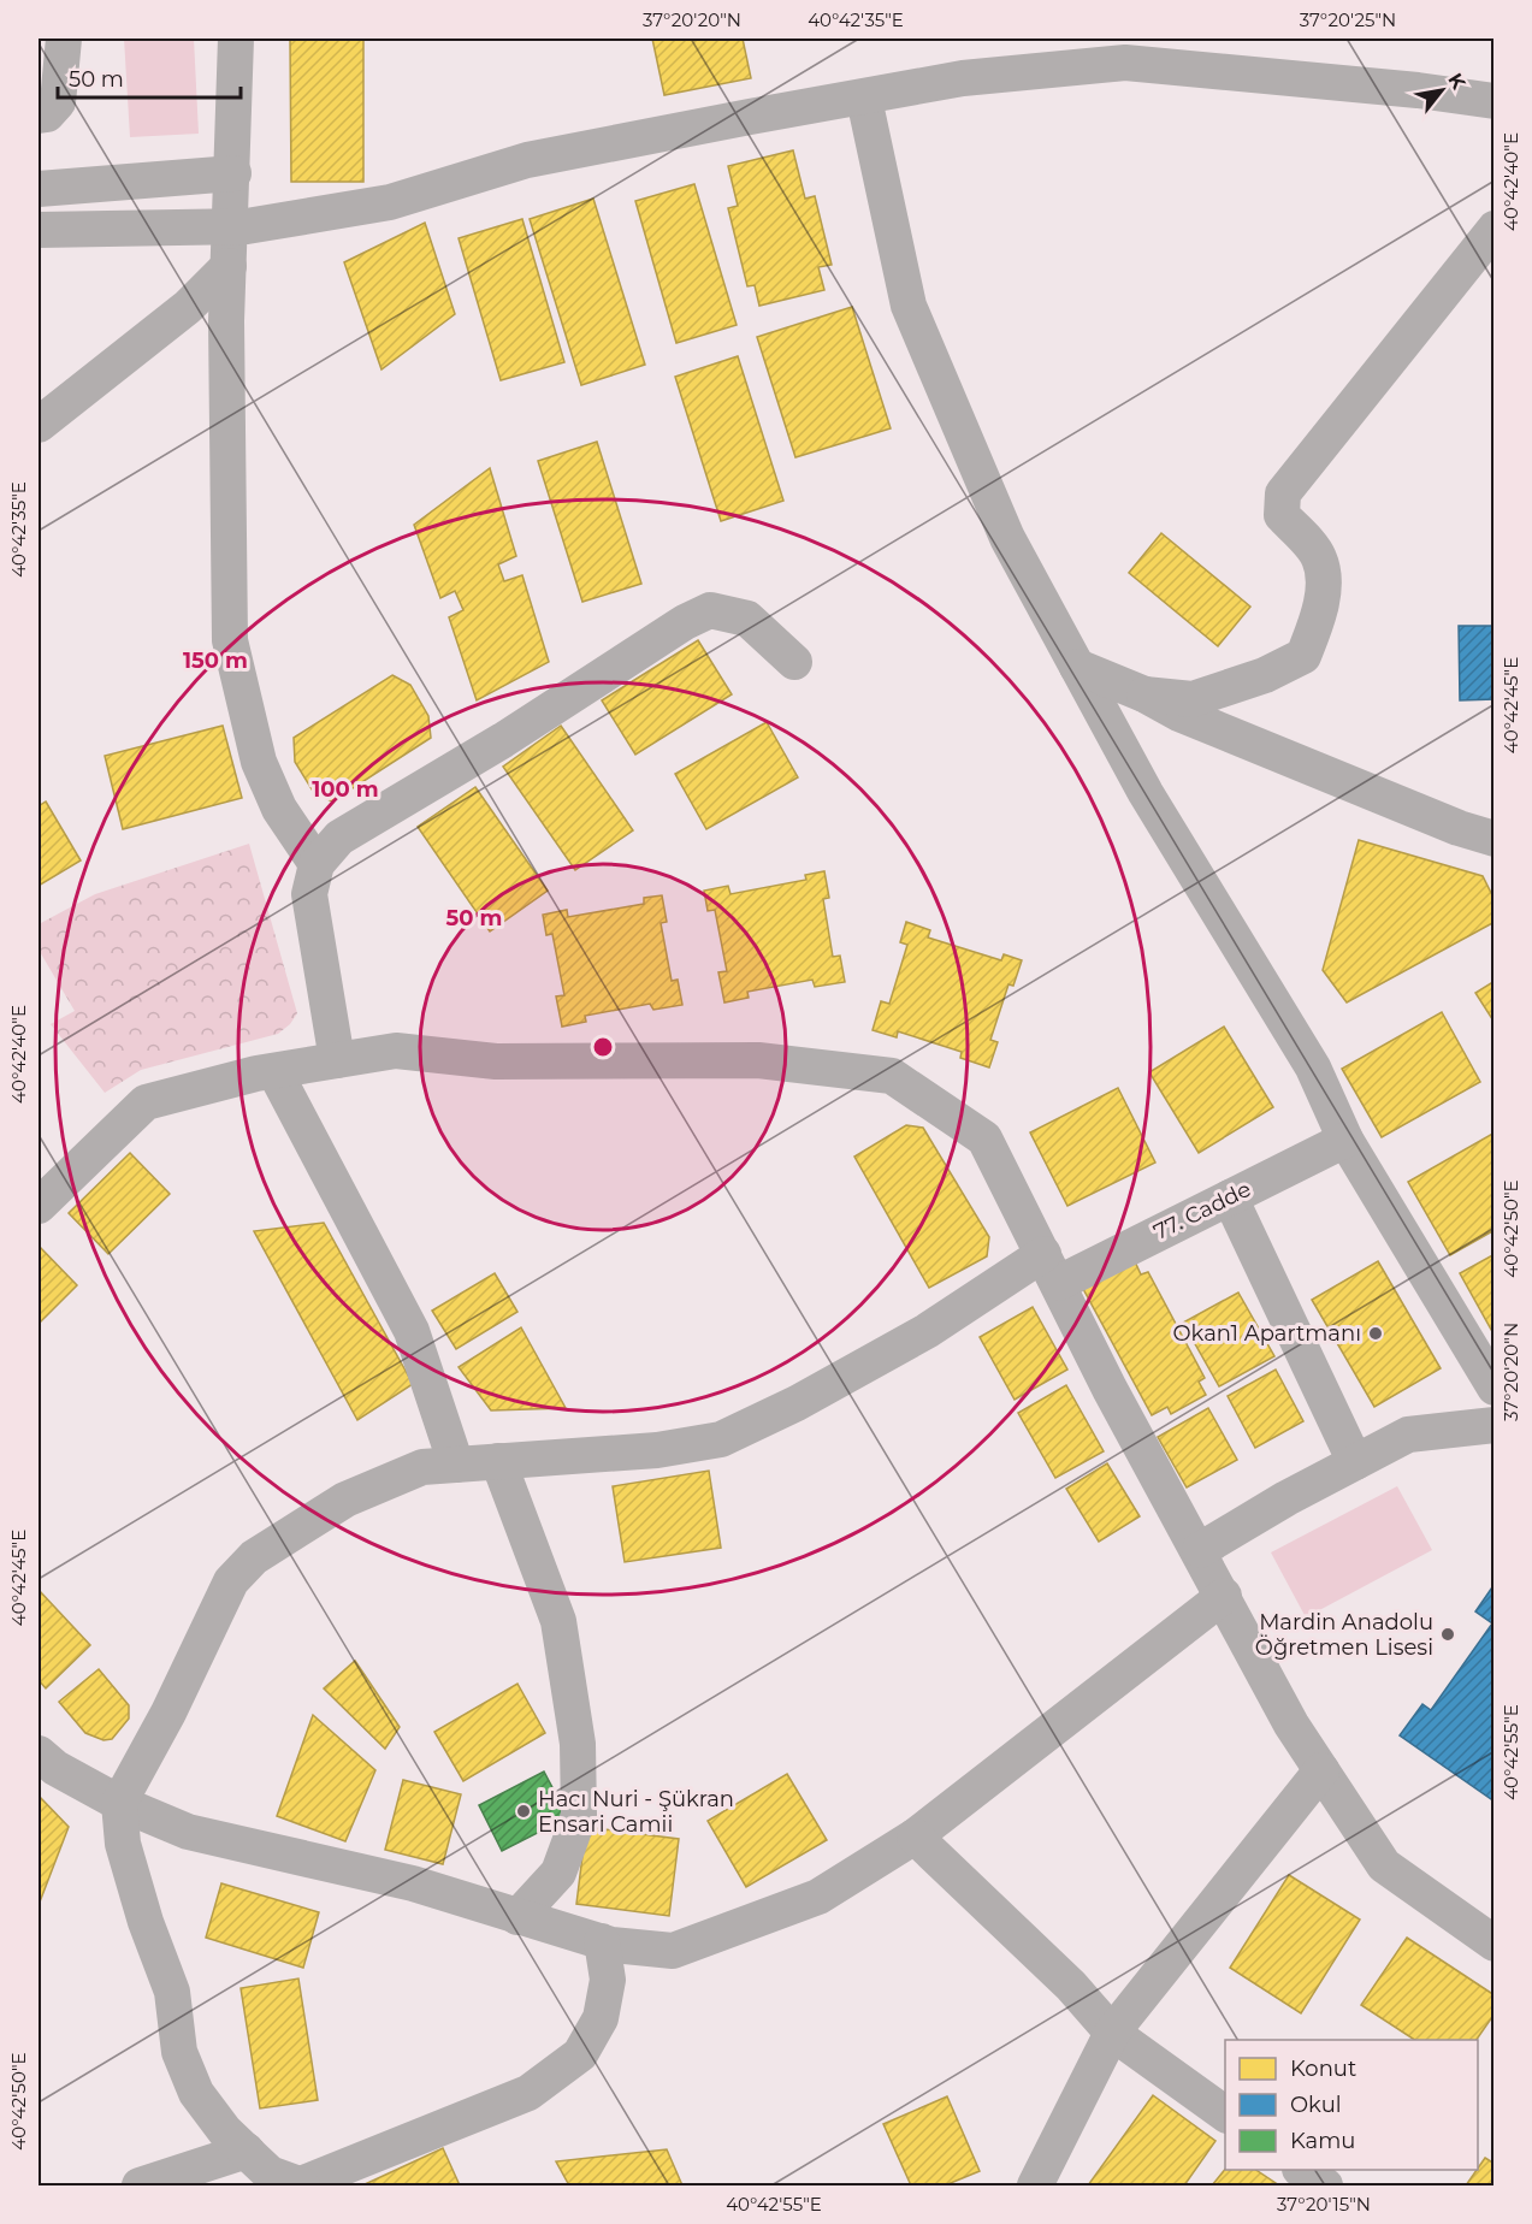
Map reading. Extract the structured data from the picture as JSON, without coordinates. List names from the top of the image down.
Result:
{
  "streets": {
    "street": ["77. Cadde"]
  },
  "places": ["Okan1 Apartmanı", "Mardin Anadolu Öğretmen Lisesi", "Hacı Nuri - Şükran Ensari Camii"],
  "legend": ["Konut", "Okul", "Kamu"],
  "scale_bar": "50 m",
  "north": "top right",
  "coordinates": [
    "37°20'20\"N",
    "40°42'35\"E",
    "37°20'25\"N",
    "40°42'40\"E",
    "40°42'45\"E",
    "40°42'50\"E",
    "40°42'55\"E",
    "37°20'15\"N"
  ],
  "rings": ["150 m", "100 m", "50 m"]
}
